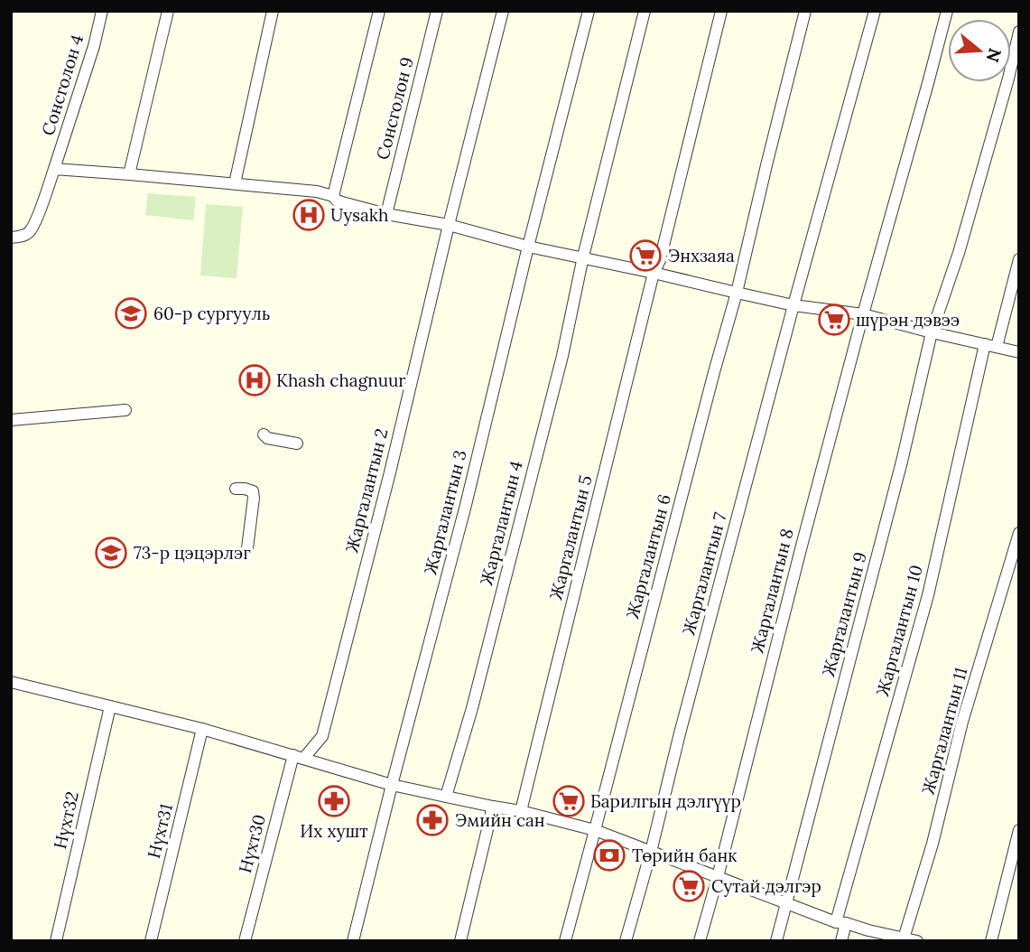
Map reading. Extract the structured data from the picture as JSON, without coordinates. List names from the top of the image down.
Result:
{
  "streets": {
    "street": [
      "Сонсголон 4",
      "Сонсголон 9",
      "Жаргалантын 2",
      "Жаргалантын 3",
      "Жаргалантын 4",
      "Жаргалантын 5",
      "Жаргалантын 6",
      "Жаргалантын 7",
      "Жаргалантын 8",
      "Жаргалантын 9",
      "Жаргалантын 10",
      "Жаргалантын 11",
      "Нүхт32",
      "Нүхт31",
      "Нүхт30"
    ]
  },
  "crossings": [
    ["Жаргалантын 2", "Нүхт30"]
  ],
  "places": {
    "hospital": ["Uysakh", "Khash chagnuur"],
    "supermarket": [
      "Энхзаяа",
      "шүрэн дэвээ",
      "Барилгын дэлгүүр",
      "Сутай дэлгэр"
    ],
    "school or university": ["60-р сургууль", "73-р цэцэрлэг"],
    "pharmacy": ["Их хушт", "Эмийн сан"],
    "bank": ["Төрийн банк"]
  },
  "north": "right"
}
